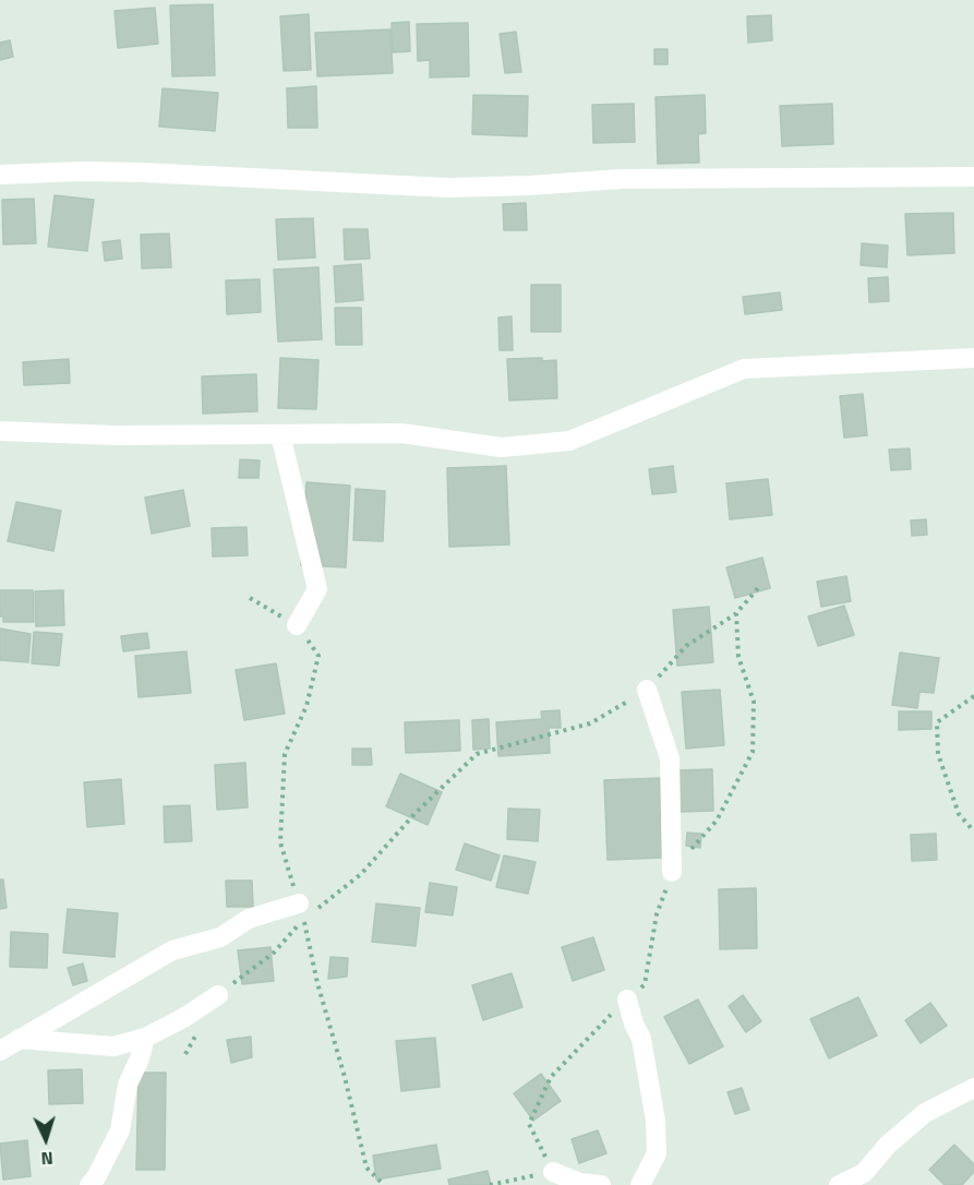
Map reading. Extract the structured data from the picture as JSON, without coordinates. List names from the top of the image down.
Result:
{
  "north": "bottom"
}
